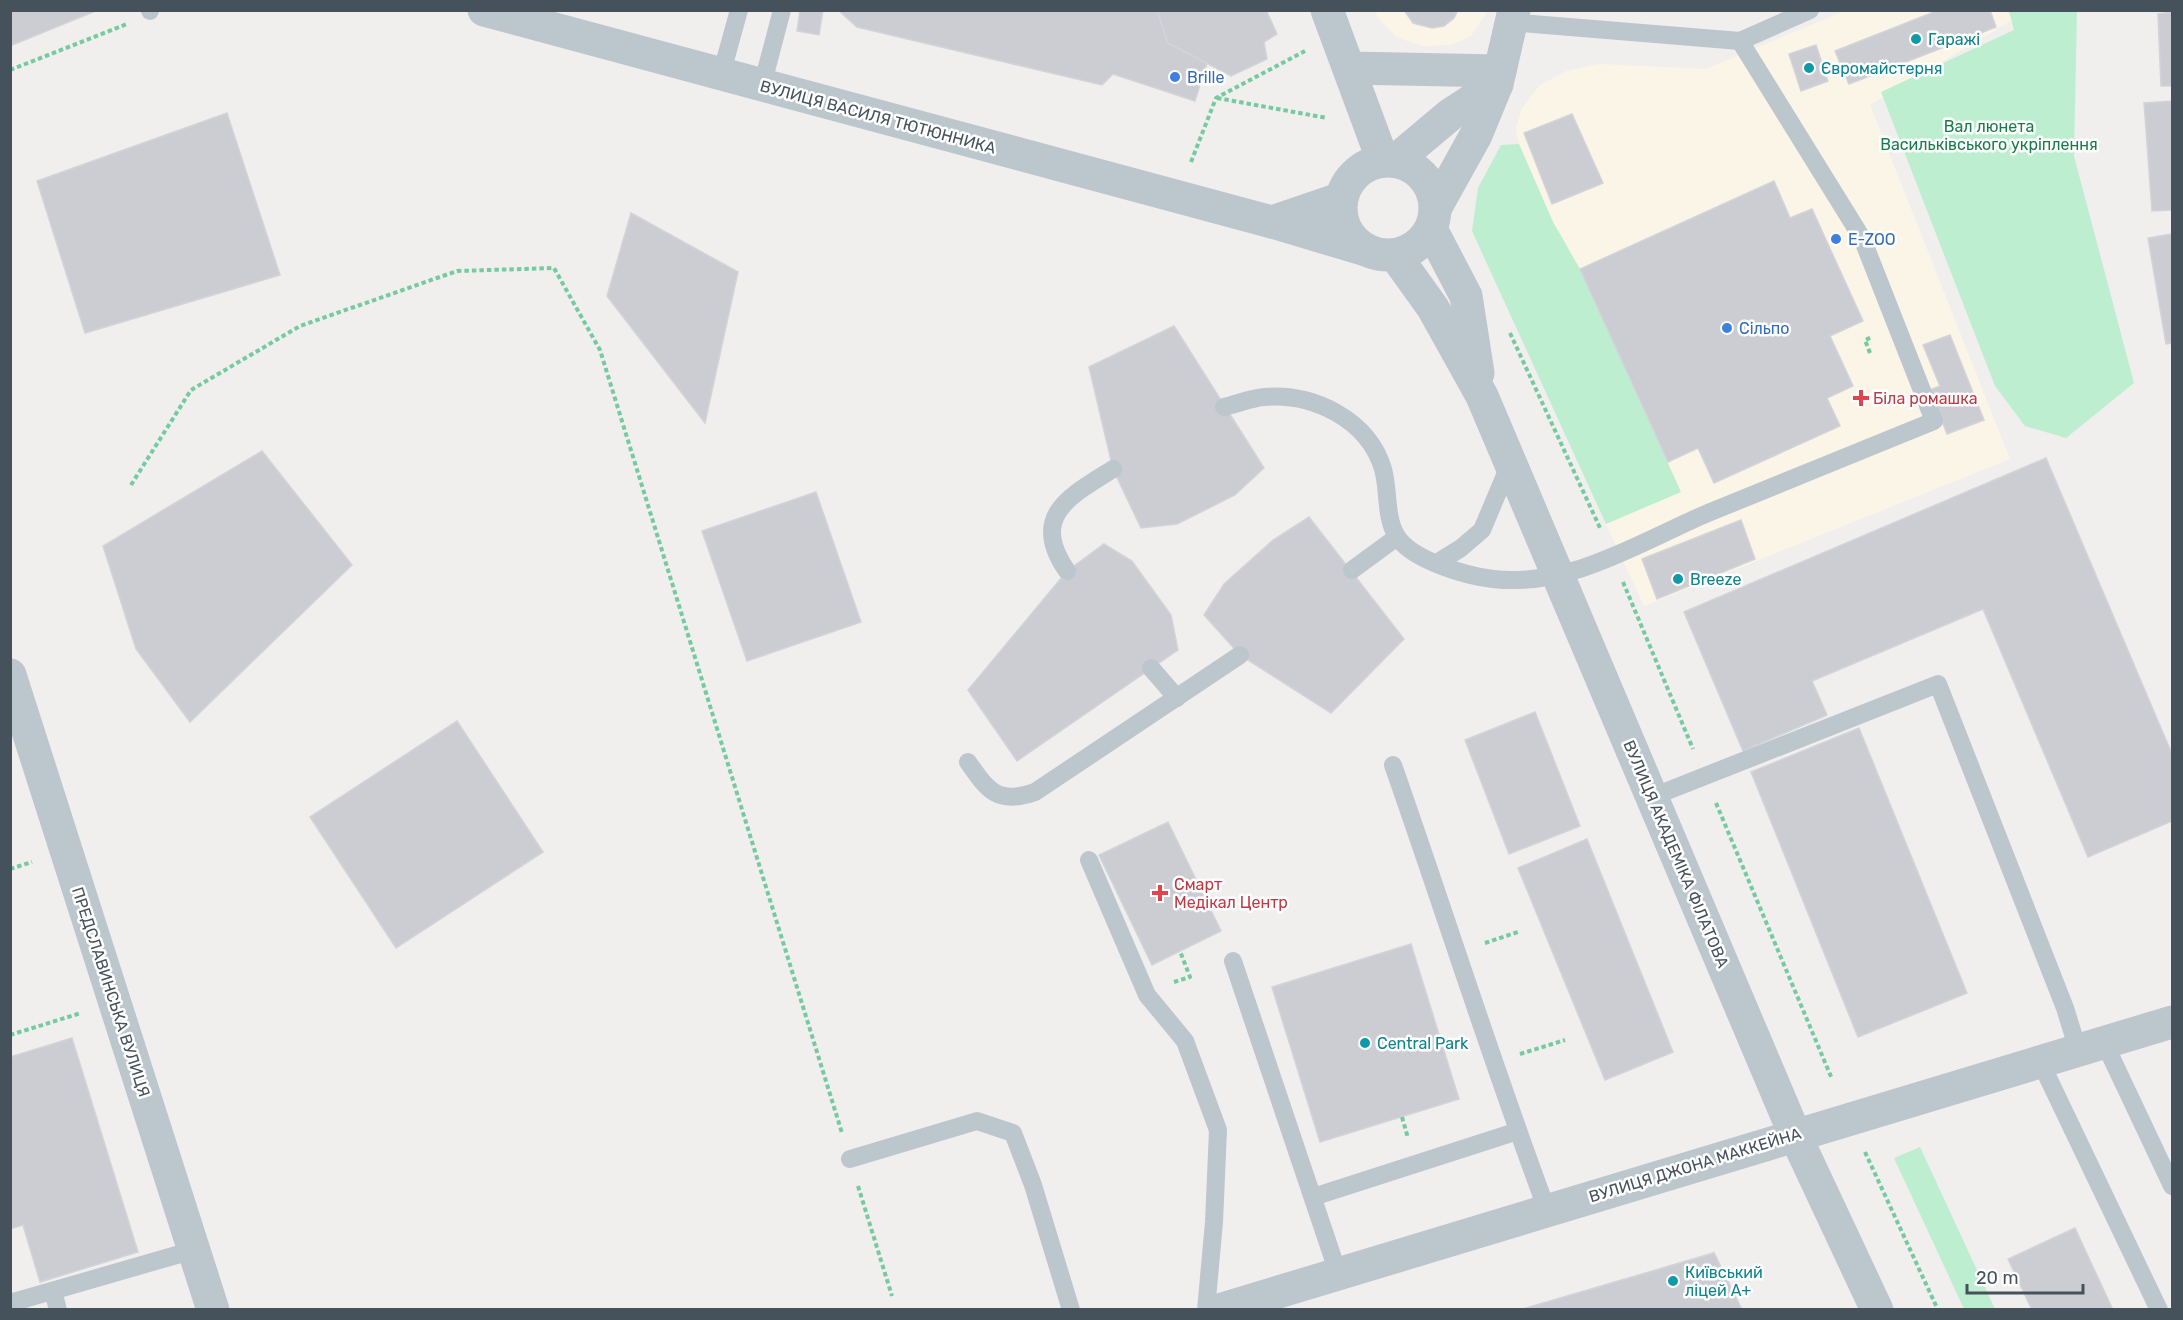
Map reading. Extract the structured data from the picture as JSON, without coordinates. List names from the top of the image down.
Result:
{
  "streets": {
    "street": [
      "ВУЛИЦЯ ВАСИЛЯ ТЮТЮННИКА",
      "ВУЛИЦЯ АКАДЕМІКА ФІЛАТОВА",
      "ПРЕДСЛАВИНСЬКА ВУЛИЦЯ",
      "ВУЛИЦЯ ДЖОНА МАККЕЙНА"
    ]
  },
  "crossings": [
    ["ВУЛИЦЯ ВАСИЛЯ ТЮТЮННИКА", "ВУЛИЦЯ АКАДЕМІКА ФІЛАТОВА"],
    ["ВУЛИЦЯ АКАДЕМІКА ФІЛАТОВА", "ВУЛИЦЯ ДЖОНА МАККЕЙНА"]
  ],
  "parks": ["Вал люнета Васильківського укріплення"],
  "places": {
    "other": [
      "Гаражі",
      "Євромайстерня",
      "Brille",
      "E-ZOO",
      "Сільпо",
      "Breeze",
      "Central Park",
      "Київський ліцей А+"
    ],
    "health": ["Біла ромашка", "Смарт Медікал Центр"]
  },
  "scale_bar": "20 m"
}
